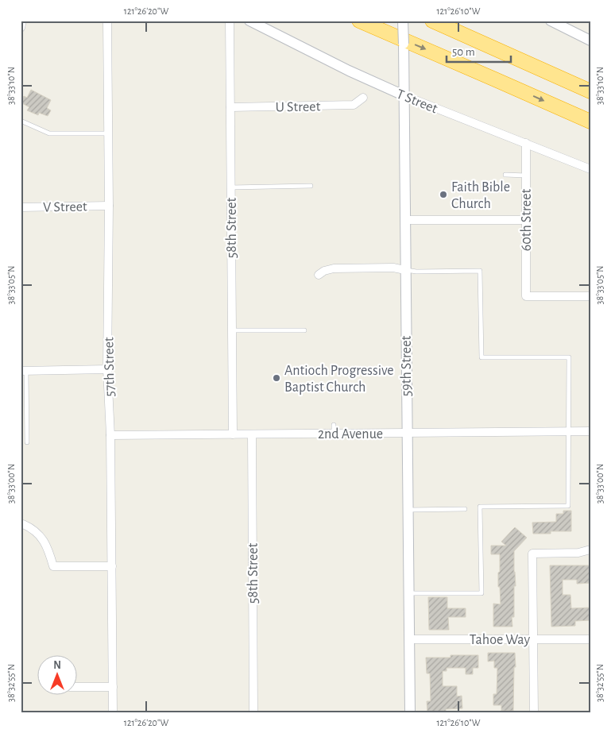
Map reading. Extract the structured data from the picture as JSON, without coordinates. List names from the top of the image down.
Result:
{
  "streets": {
    "street": [
      "T Street",
      "U Street",
      "V Street",
      "60th Street",
      "58th Street",
      "59th Street",
      "57th Street",
      "2nd Avenue",
      "Tahoe Way"
    ]
  },
  "crossings": [
    ["T Street", "60th Street"],
    ["T Street", "59th Street"],
    ["U Street", "58th Street"],
    ["V Street", "57th Street"],
    ["58th Street", "2nd Avenue"],
    ["59th Street", "2nd Avenue"],
    ["59th Street", "Tahoe Way"],
    ["57th Street", "2nd Avenue"]
  ],
  "places": ["Faith Bible Church", "Antioch Progressive Baptist Church"],
  "scale_bar": "50 m",
  "north": "top",
  "coordinates": [
    "121°26'20\"W",
    "121°26'10\"W",
    "38°33'10\"N",
    "38°33'05\"N",
    "38°33'00\"N",
    "38°32'55\"N"
  ]
}
